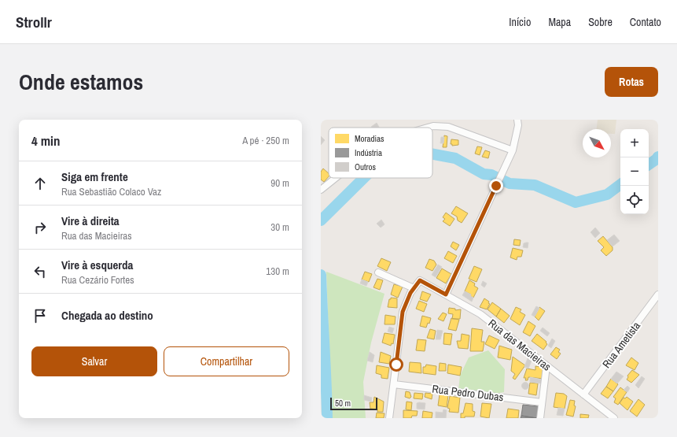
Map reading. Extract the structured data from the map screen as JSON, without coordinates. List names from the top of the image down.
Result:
{
  "streets": {
    "street": ["Rua das Macieiras", "Rua Ametista", "Rua Pedro Dubas"]
  },
  "crossings": [
    ["Rua das Macieiras", "Rua Ametista"]
  ],
  "legend": ["Moradias", "Indústria", "Outros"],
  "scale_bar": "50 m",
  "north": "bottom right",
  "page": {
    "header": "Strollr",
    "nav": [
      "Início",
      "Mapa",
      "Sobre",
      "Contato"
    ],
    "title": "Onde estamos",
    "buttons": [
      "Rotas",
      ["Salvar", "Compartilhar"]
    ],
    "heading": ["4 min", "A pé · 250 m"],
    "map_buttons": ["+", "−"],
    "list": [
      ["Siga em frente", "Rua Sebastião Colaco Vaz", "90 m"],
      ["Vire à direita", "Rua das Macieiras", "30 m"],
      ["Vire à esquerda", "Rua Cezário Fortes", "130 m"],
      "Chegada ao destino"
    ],
    "scale": "50 m"
  }
}
